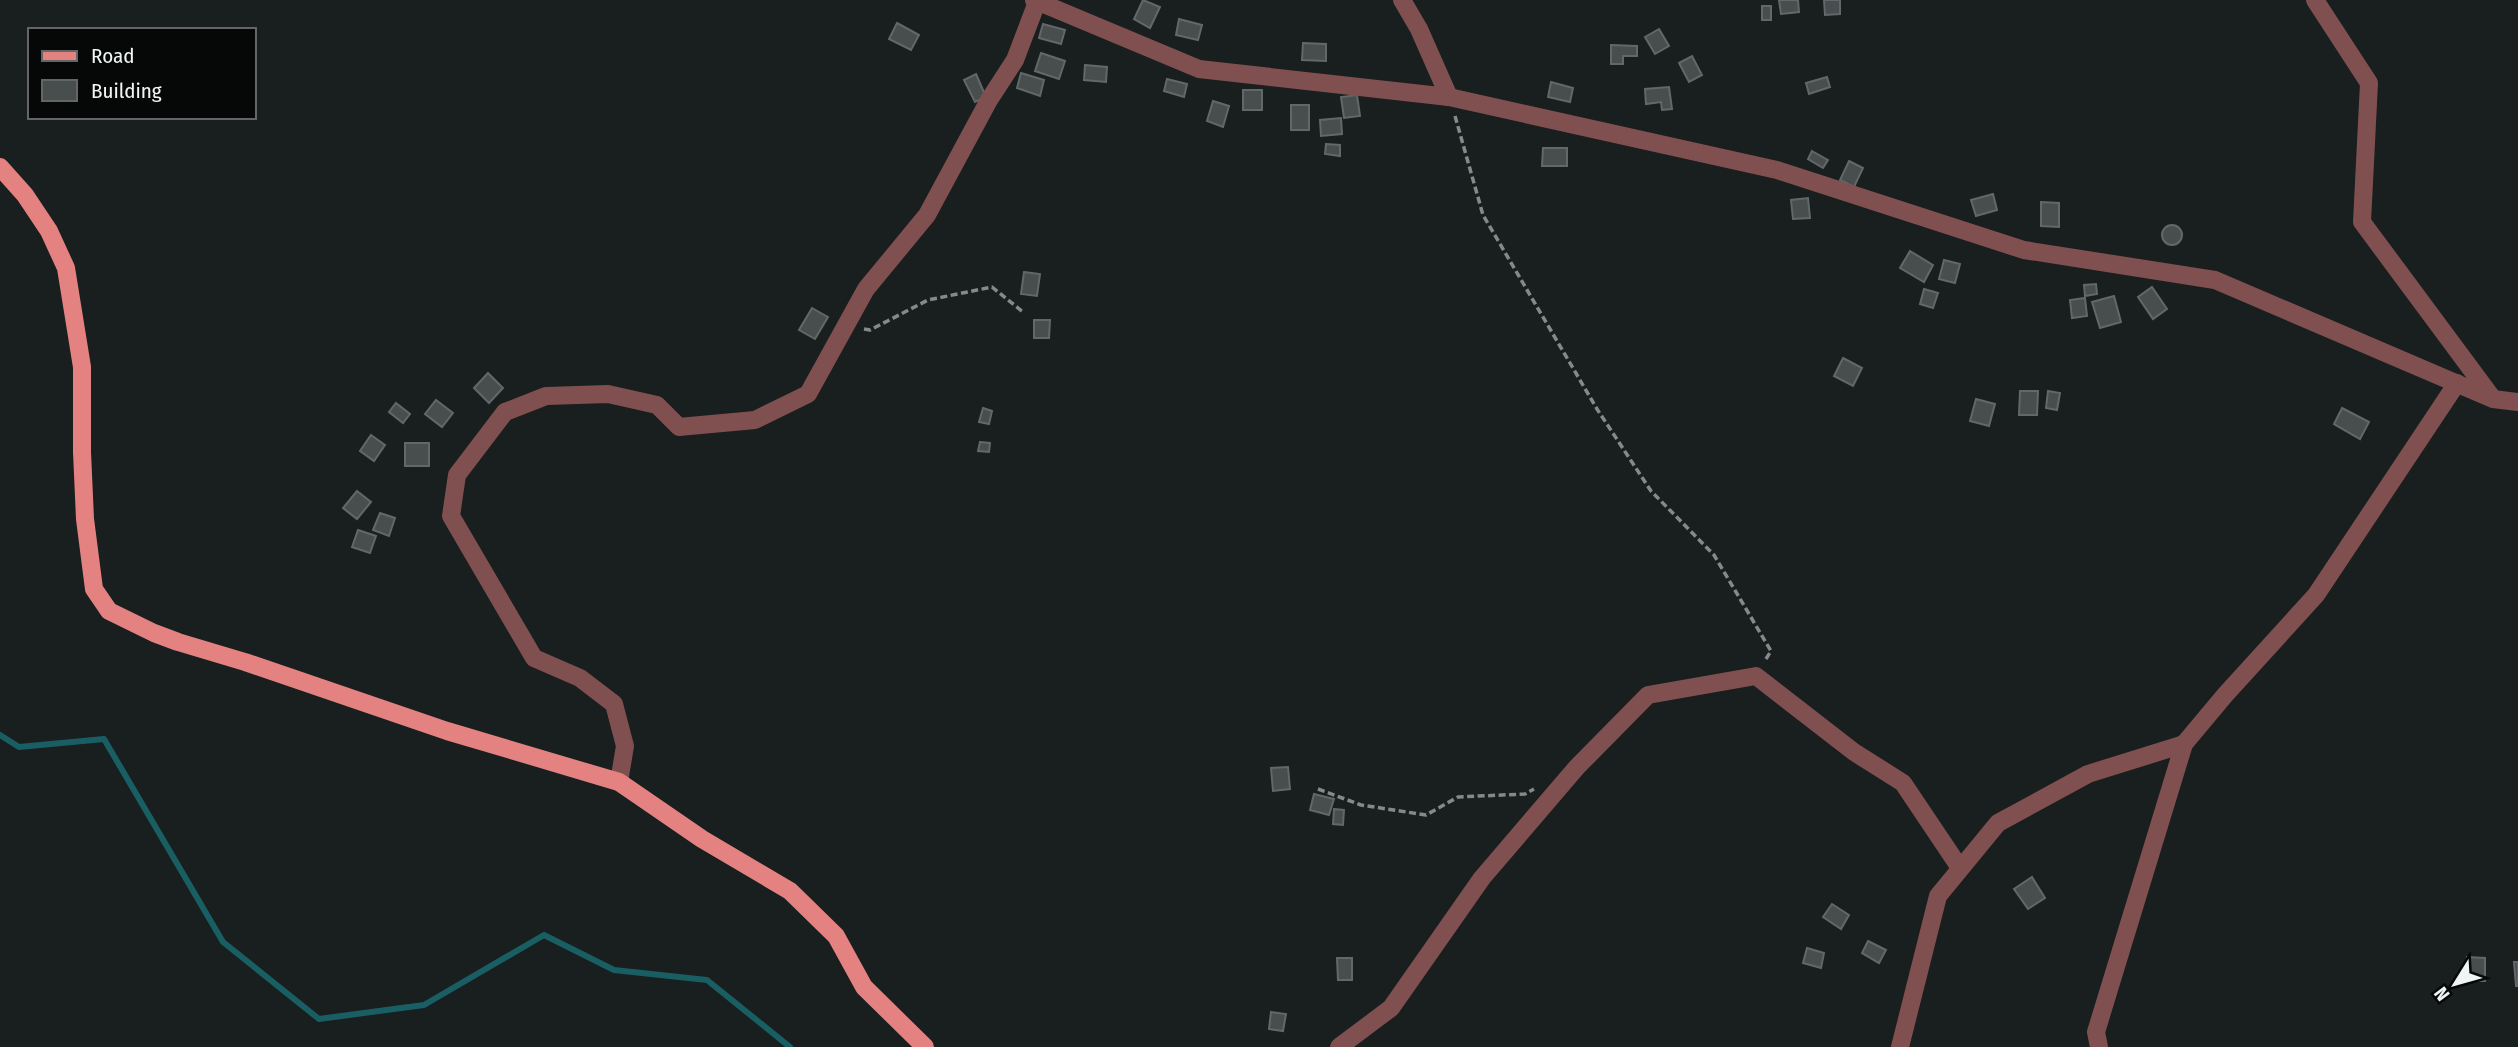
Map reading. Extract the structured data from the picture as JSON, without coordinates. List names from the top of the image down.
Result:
{
  "legend": ["Road", "Building"],
  "north": "bottom left"
}
